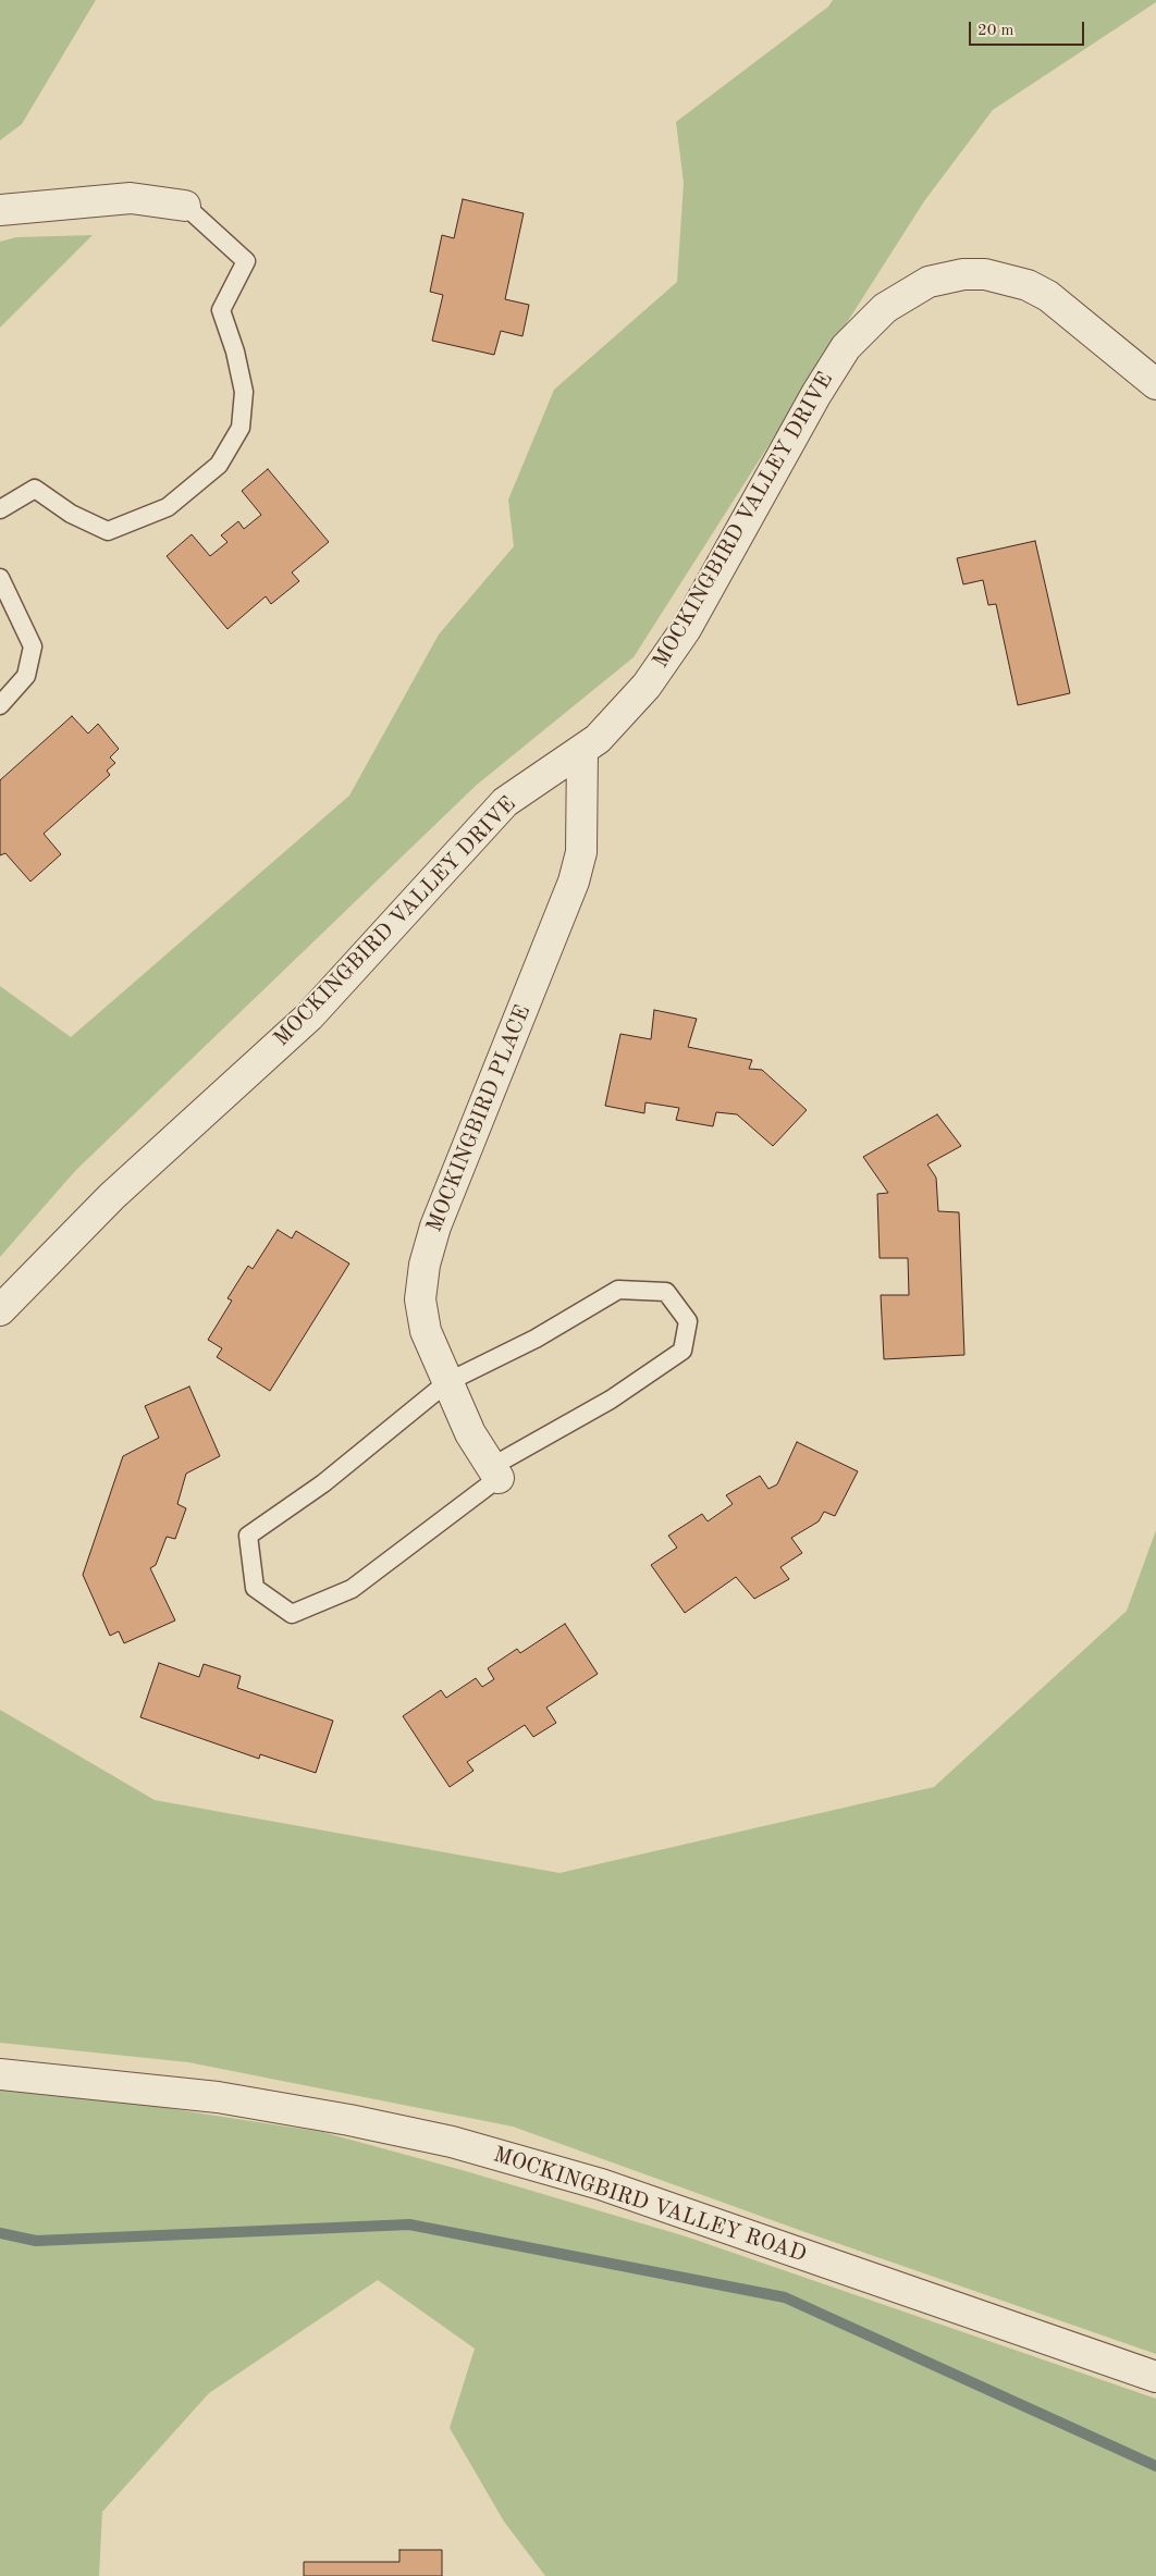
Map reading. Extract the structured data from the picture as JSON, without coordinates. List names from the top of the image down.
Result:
{
  "streets": {
    "street": ["MOCKINGBIRD VALLEY DRIVE", "MOCKINGBIRD PLACE", "MOCKINGBIRD VALLEY ROAD"]
  },
  "crossings": [
    ["MOCKINGBIRD VALLEY DRIVE", "MOCKINGBIRD PLACE"]
  ],
  "scale_bar": "20 m"
}
